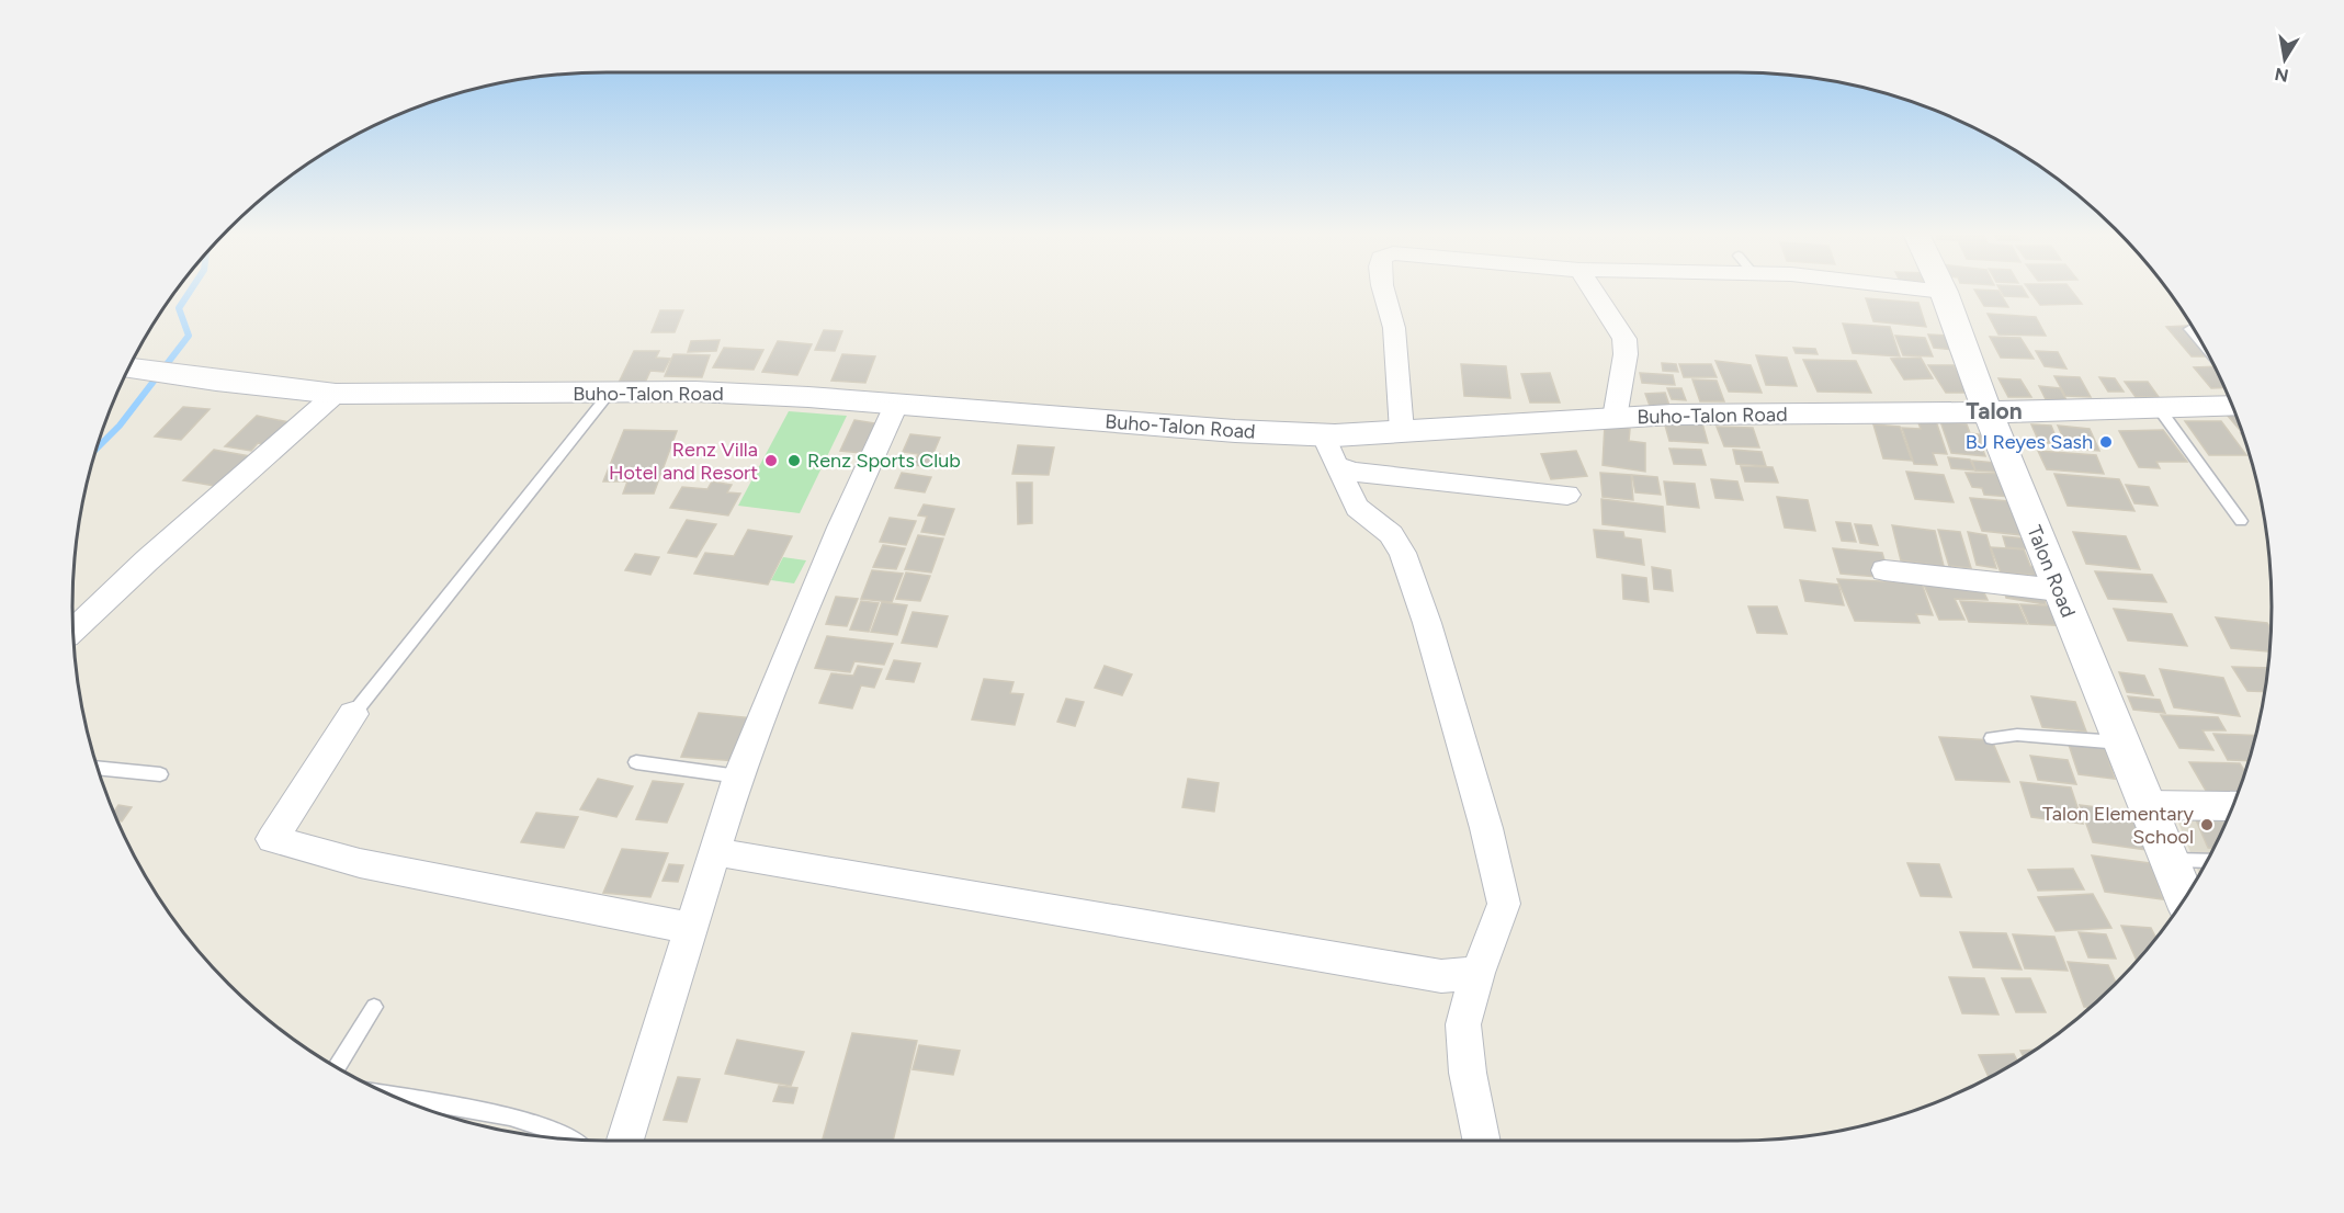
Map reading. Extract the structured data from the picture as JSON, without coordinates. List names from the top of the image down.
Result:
{
  "streets": {
    "street": ["Buho-Talon Road", "Talon Road"]
  },
  "crossings": [
    ["Buho-Talon Road", "Talon Road"]
  ],
  "districts": ["Talon"],
  "places": [
    "BJ Reyes Sash",
    "Renz Villa Hotel and Resort",
    "Renz Sports Club",
    "Talon Elementary School"
  ],
  "north": "bottom"
}
